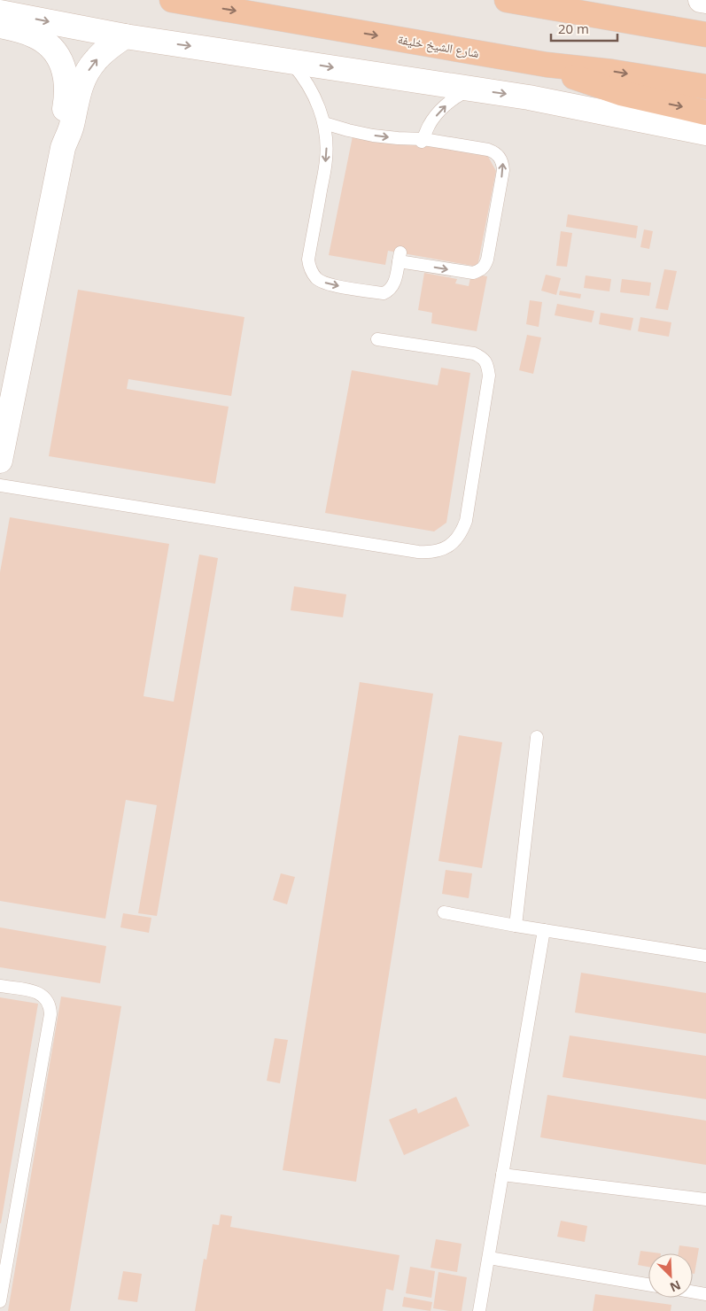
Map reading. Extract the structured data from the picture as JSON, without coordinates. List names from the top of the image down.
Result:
{
  "streets": {
    "highway": ["شارع الشيخ خليفة"]
  },
  "scale_bar": "20 m",
  "north": "bottom right"
}
